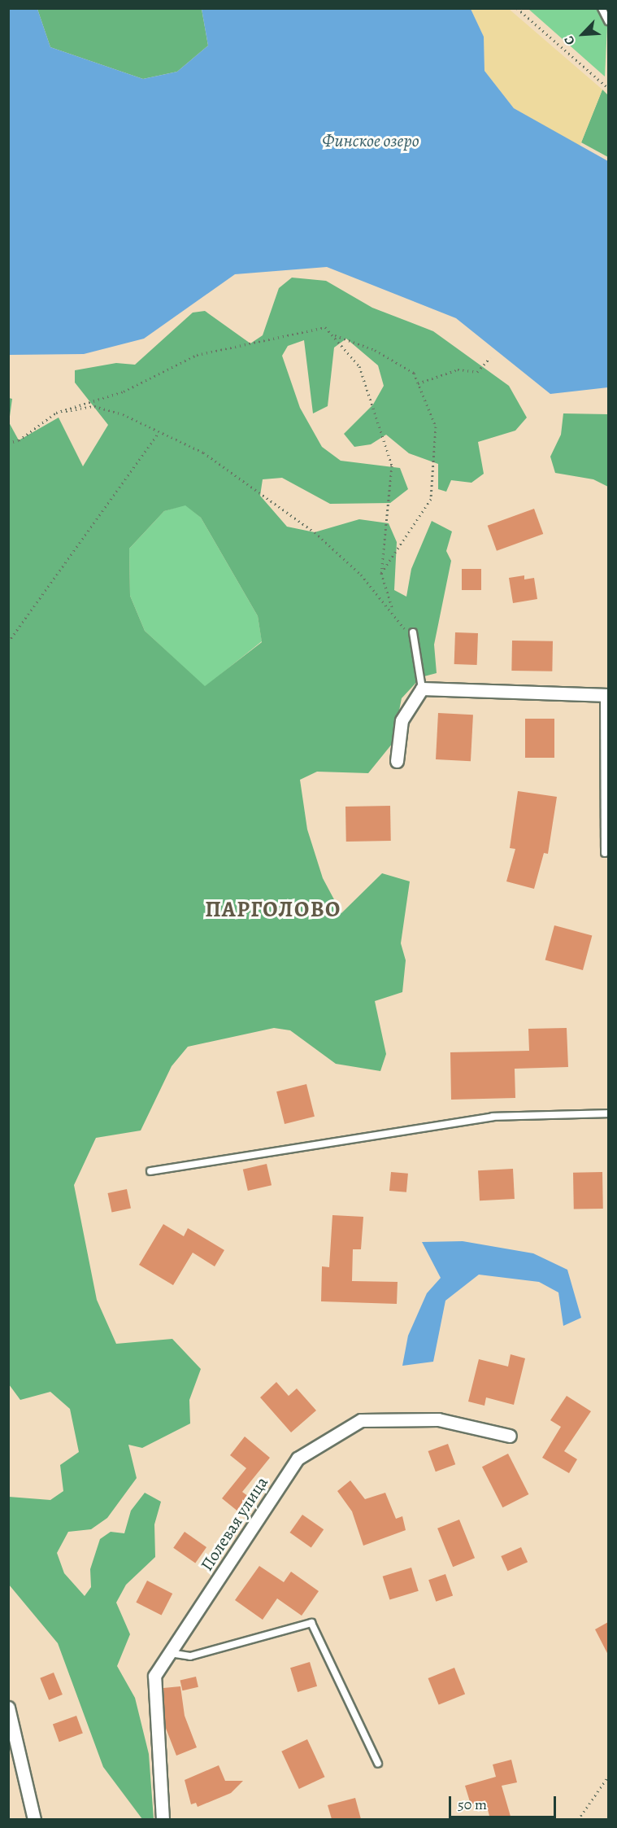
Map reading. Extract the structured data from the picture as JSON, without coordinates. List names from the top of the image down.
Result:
{
  "streets": {
    "street": ["Полевая улица"]
  },
  "districts": ["ПАРГОЛОВО"],
  "water": ["Финское озеро"],
  "scale_bar": "50 m",
  "north": "bottom left"
}
